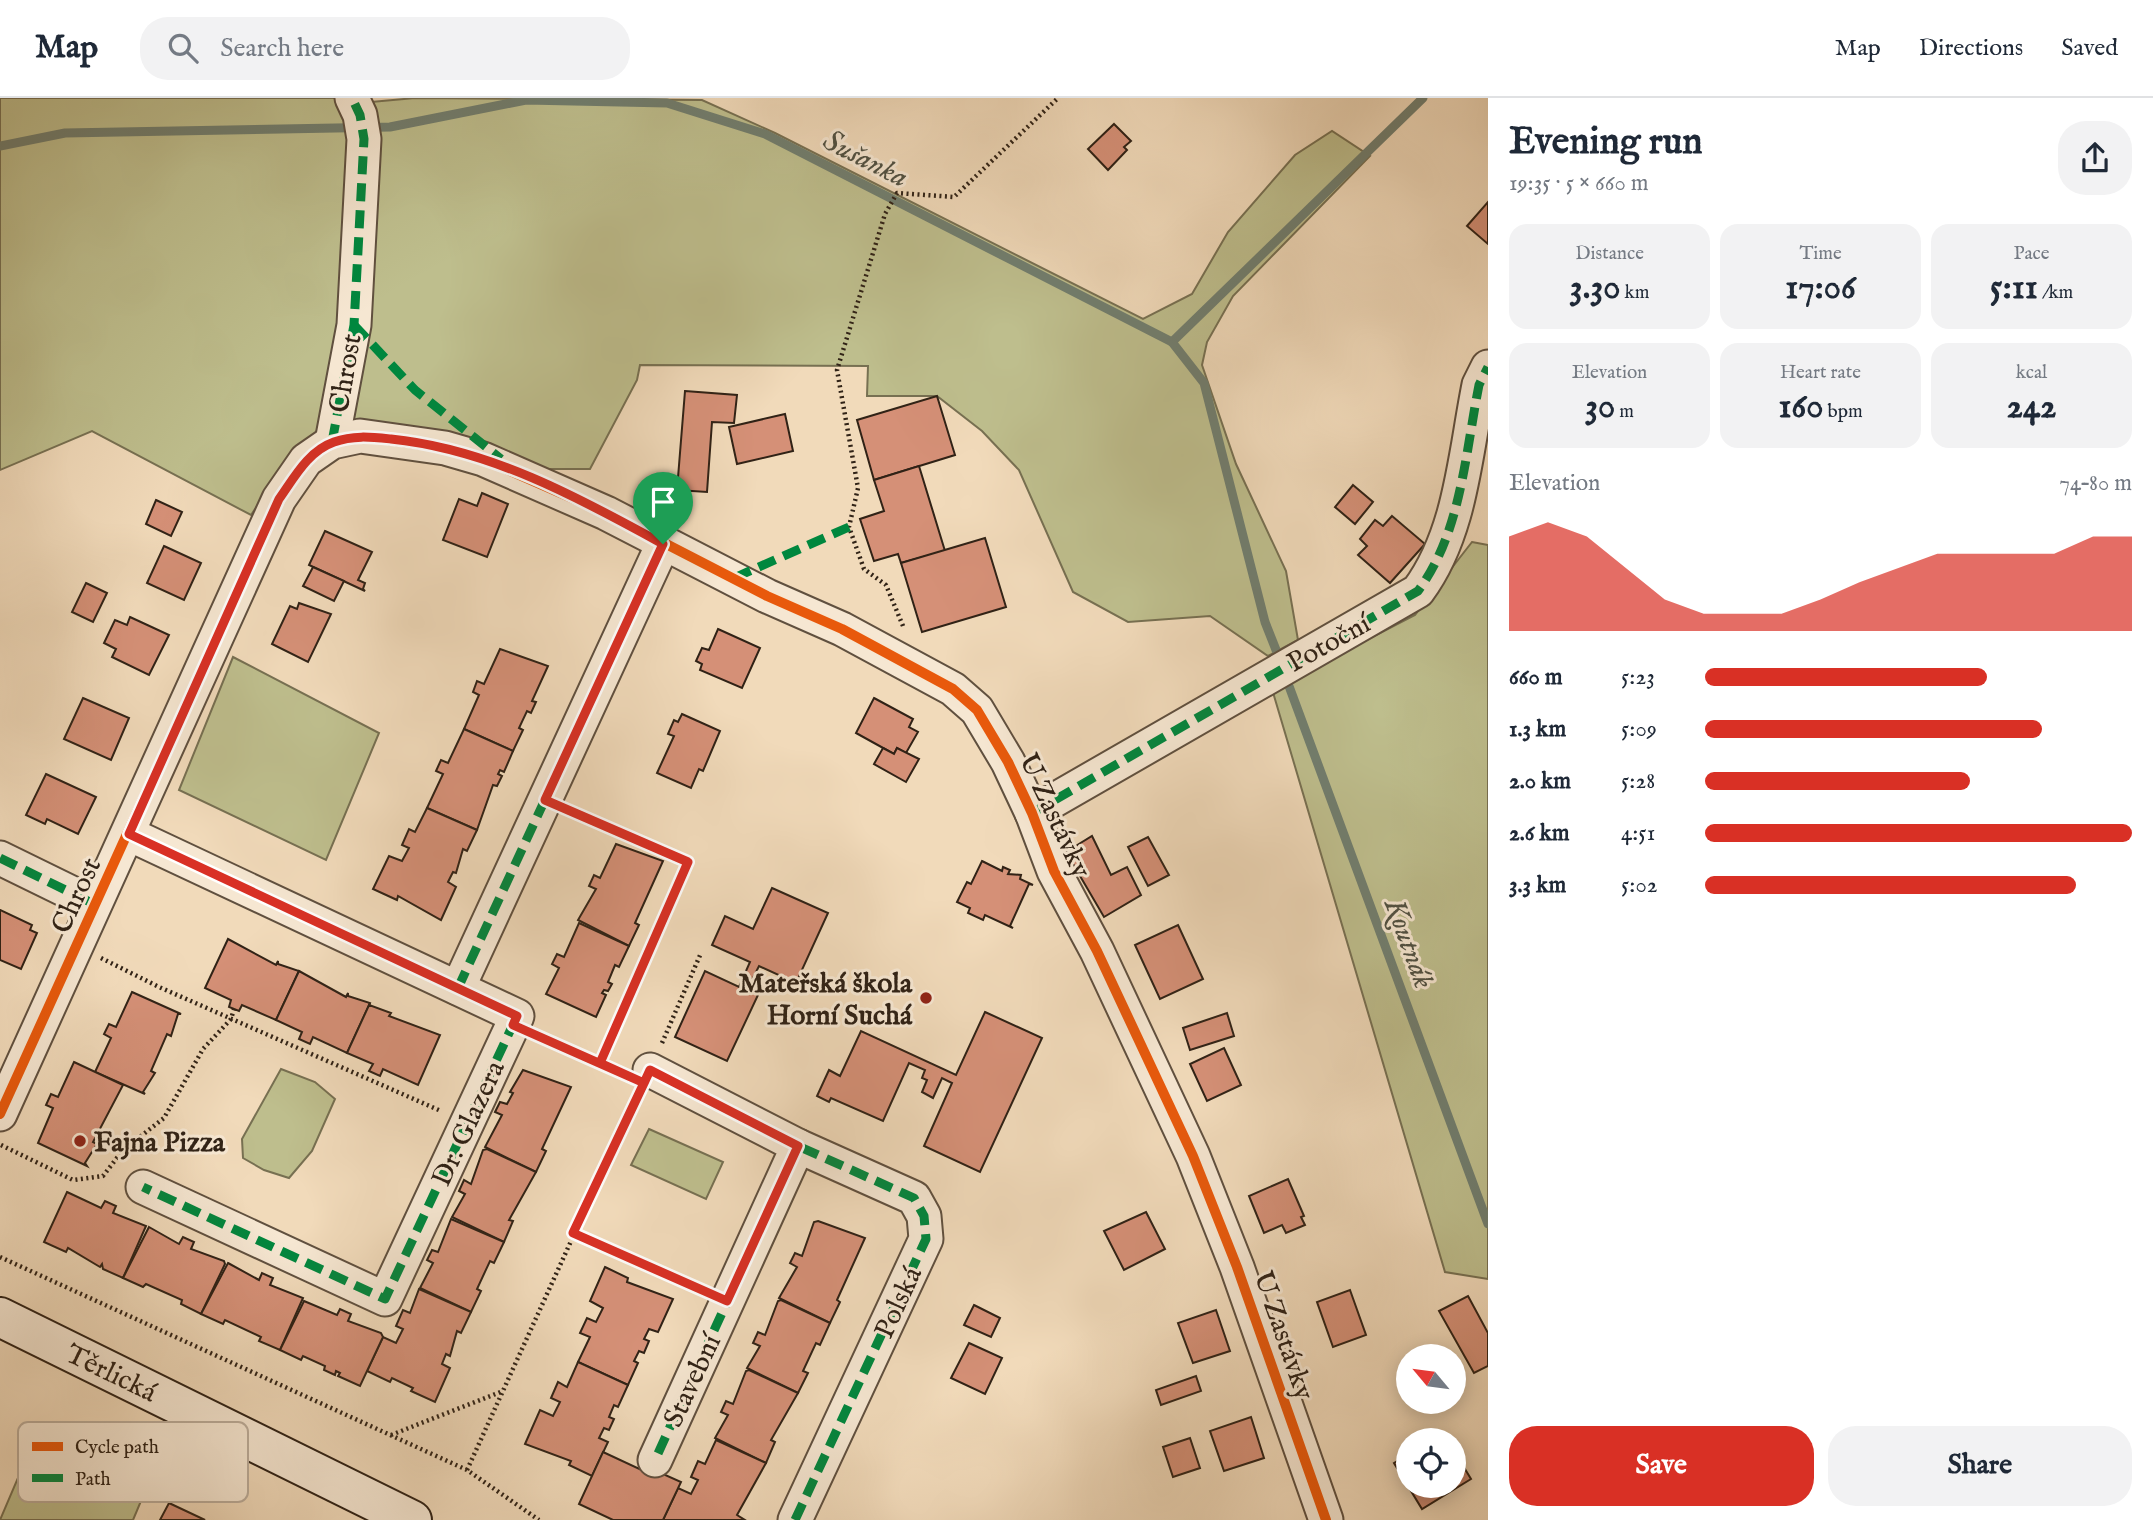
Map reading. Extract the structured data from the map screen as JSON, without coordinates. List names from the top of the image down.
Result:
{
  "streets": {
    "main road": ["Těrlická"],
    "street": [
      "Chrost",
      "Potoční",
      "U Zastávky",
      "Dr. Glazera",
      "Polská",
      "Stavební"
    ]
  },
  "crossings": [
    ["Chrost", "U Zastávky"],
    ["Potoční", "U Zastávky"],
    ["Polská", "Stavební"]
  ],
  "water": ["Sušanka", "Koutnák"],
  "places": ["Mateřská škola Horní Suchá", "Fajna Pizza"],
  "legend": ["Cycle path", "Path"],
  "north": "top left",
  "page": {
    "header": "Map",
    "search": "Search here",
    "nav": ["Map", "Directions", "Saved"],
    "heading": ["Evening run", "19:35 · 5 × 660 m"],
    "stats": [
      ["Distance", "3.30 km"],
      ["Time", "17:06"],
      ["Pace", "5:11 /km"],
      ["Elevation", "30 m"],
      ["Heart rate", "160 bpm"],
      ["kcal", "242"]
    ],
    "chart": ["Elevation", "74–80 m"],
    "list": [
      {
        "name": "660 m",
        "note": "5:23"
      },
      {
        "name": "1.3 km",
        "note": "5:09"
      },
      {
        "name": "2.0 km",
        "note": "5:28"
      },
      {
        "name": "2.6 km",
        "note": "4:51"
      },
      {
        "name": "3.3 km",
        "note": "5:02"
      }
    ],
    "buttons": ["Save", "Share"]
  }
}
